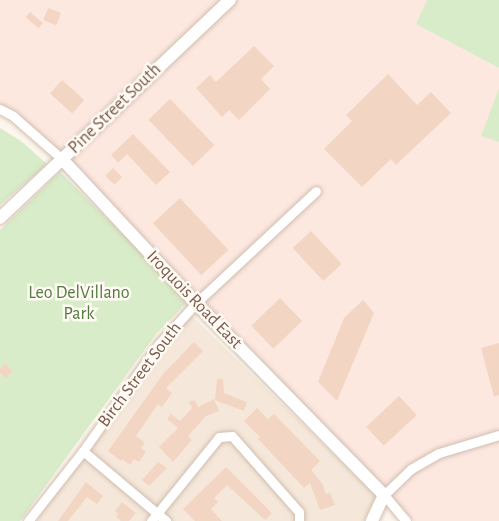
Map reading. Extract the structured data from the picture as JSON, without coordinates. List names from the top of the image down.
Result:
{
  "streets": {
    "street": ["Pine Street South", "Iroquois Road East", "Birch Street South"]
  },
  "crossings": [
    ["Pine Street South", "Iroquois Road East"],
    ["Iroquois Road East", "Birch Street South"]
  ],
  "parks": ["Leo DelVillano Park"]
}
